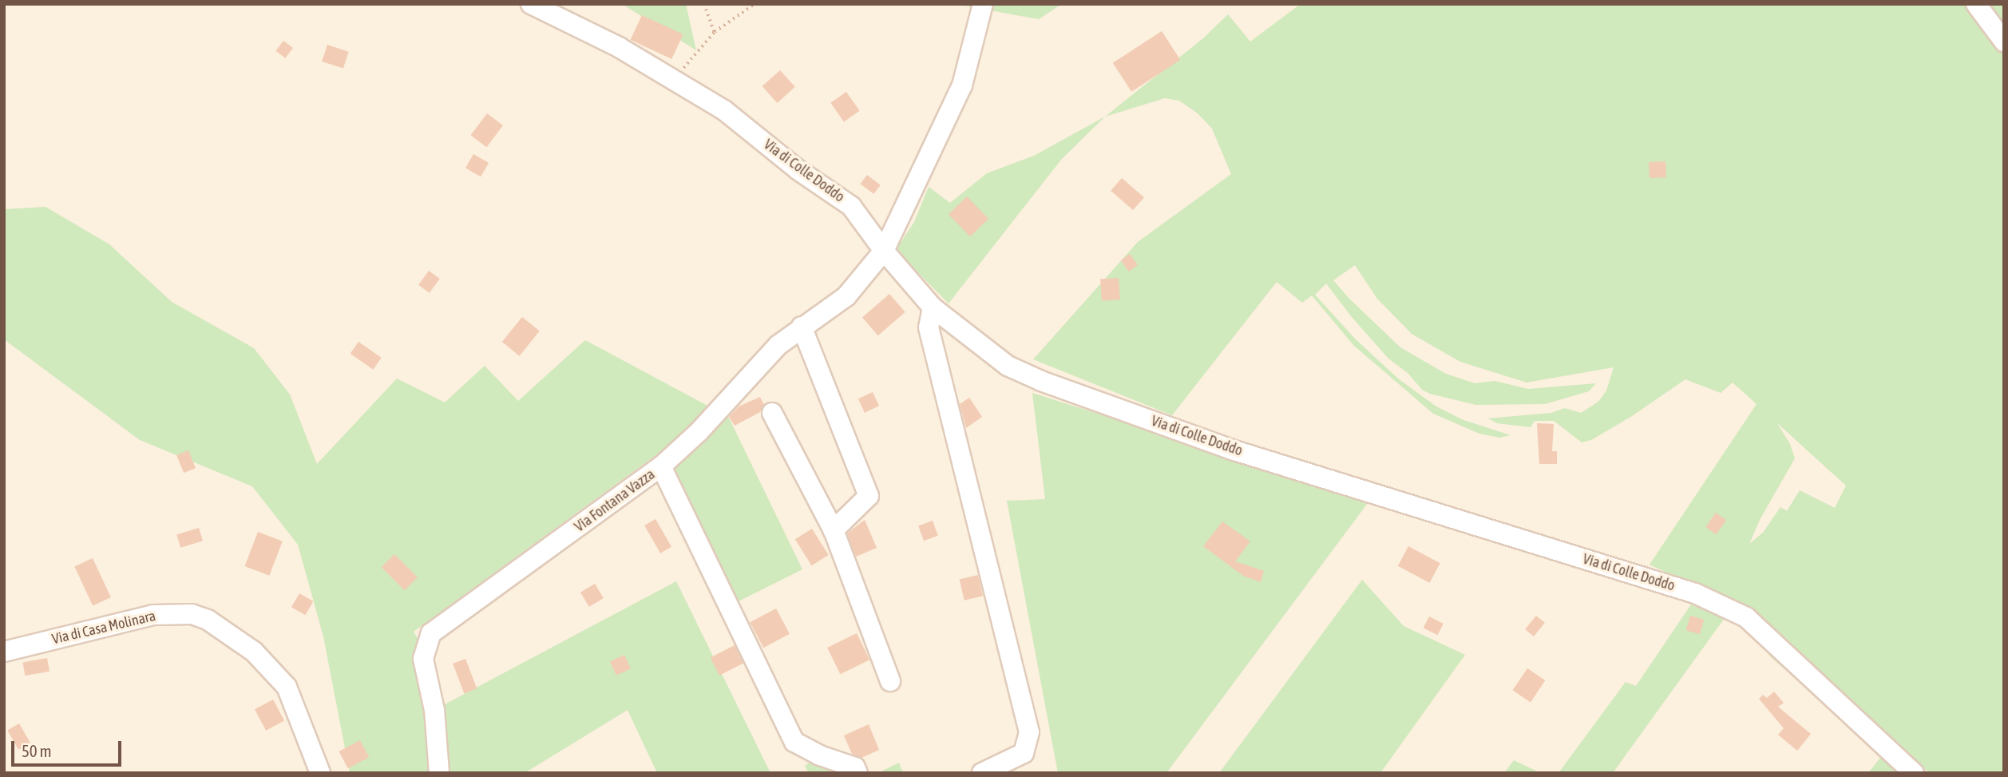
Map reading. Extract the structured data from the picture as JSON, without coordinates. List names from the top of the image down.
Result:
{
  "streets": {
    "street": ["Via di Colle Doddo", "Via Fontana Vazza", "Via di Casa Molinara"]
  },
  "crossings": [
    ["Via di Colle Doddo", "Via Fontana Vazza"]
  ],
  "scale_bar": "50 m"
}
